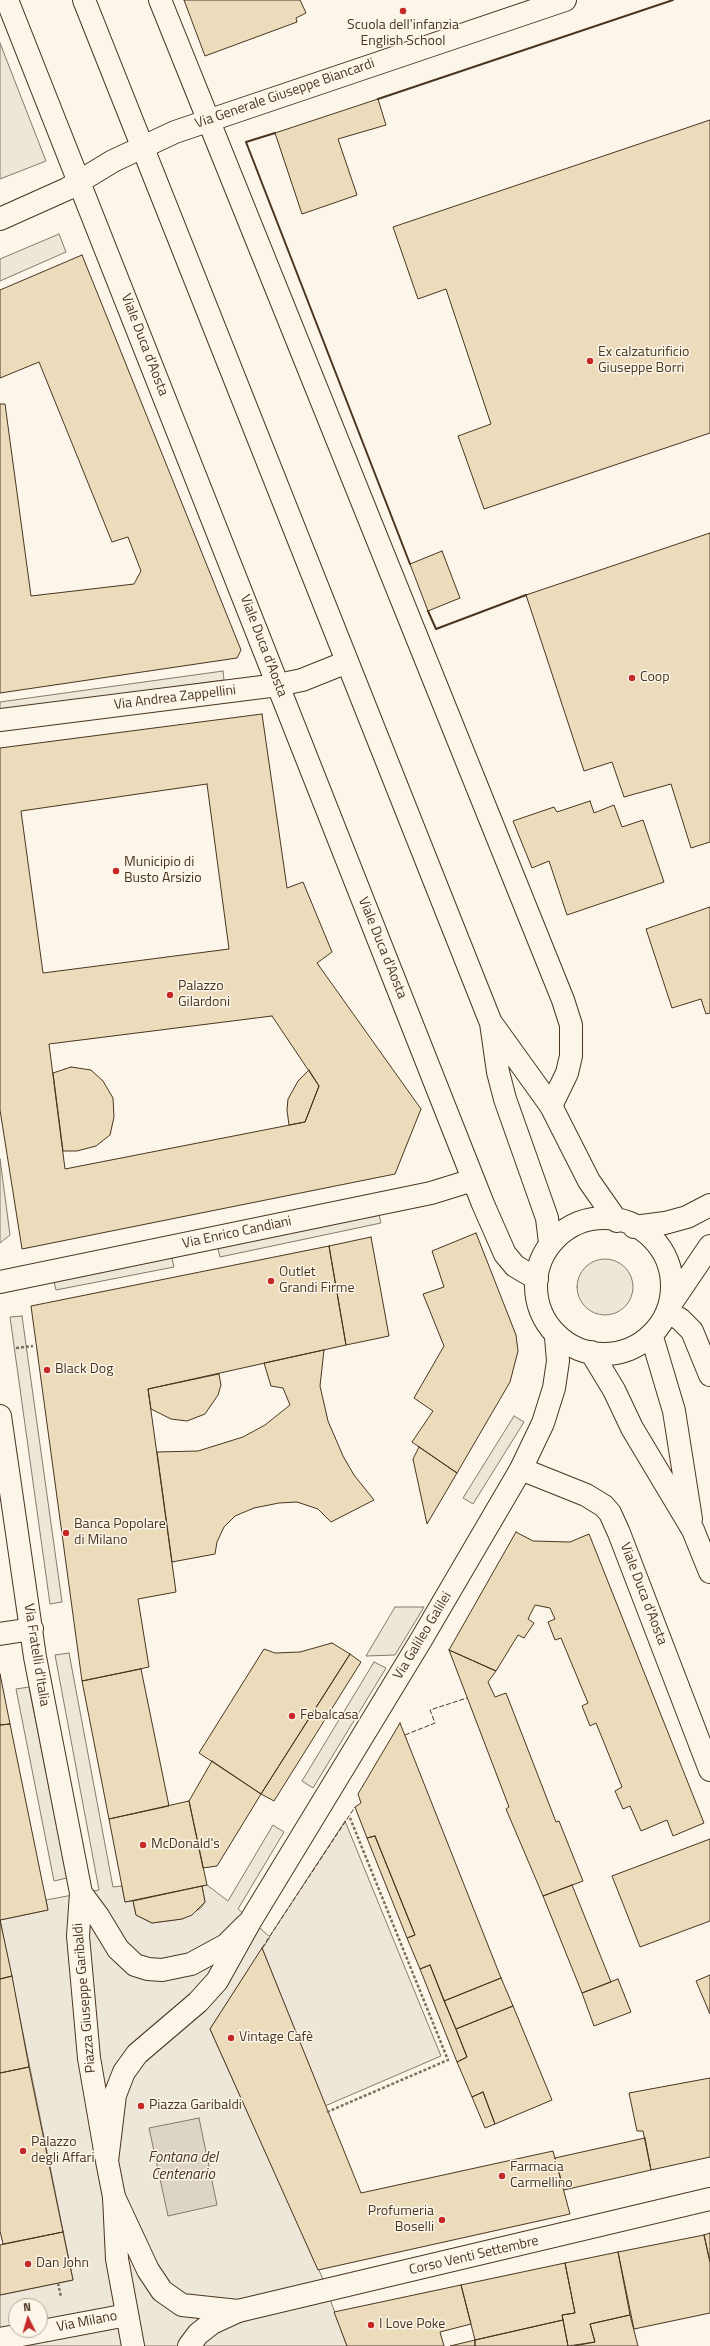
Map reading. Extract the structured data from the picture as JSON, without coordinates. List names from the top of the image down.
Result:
{
  "streets": {
    "street": [
      "Via Generale Giuseppe Biancardi",
      "Viale Duca d'Aosta",
      "Via Andrea Zappellini",
      "Via Enrico Candiani",
      "Via Galileo Galilei",
      "Via Fratelli d'Italia",
      "Piazza Giuseppe Garibaldi",
      "Corso Venti Settembre",
      "Via Milano"
    ]
  },
  "crossings": [
    ["Via Generale Giuseppe Biancardi", "Viale Duca d'Aosta"],
    ["Viale Duca d'Aosta", "Via Andrea Zappellini"],
    ["Viale Duca d'Aosta", "Via Enrico Candiani"],
    ["Viale Duca d'Aosta", "Via Galileo Galilei"],
    ["Via Galileo Galilei", "Piazza Giuseppe Garibaldi"],
    ["Via Fratelli d'Italia", "Piazza Giuseppe Garibaldi"],
    ["Piazza Giuseppe Garibaldi", "Corso Venti Settembre"],
    ["Piazza Giuseppe Garibaldi", "Via Milano"]
  ],
  "water": ["Fontana del Centenario"],
  "places": [
    "Scuola dell'infanzia English School",
    "Ex calzaturificio Giuseppe Borri",
    "Coop",
    "Municipio di Busto Arsizio",
    "Palazzo Gilardoni",
    "Outlet Grandi Firme",
    "Black Dog",
    "Banca Popolare di Milano",
    "Febalcasa",
    "McDonald's",
    "Vintage Cafè",
    "Piazza Garibaldi",
    "Palazzo degli Affari",
    "Farmacia Carmellino",
    "Profumeria Boselli",
    "Dan John",
    "I Love Poke"
  ],
  "north": "top"
}
